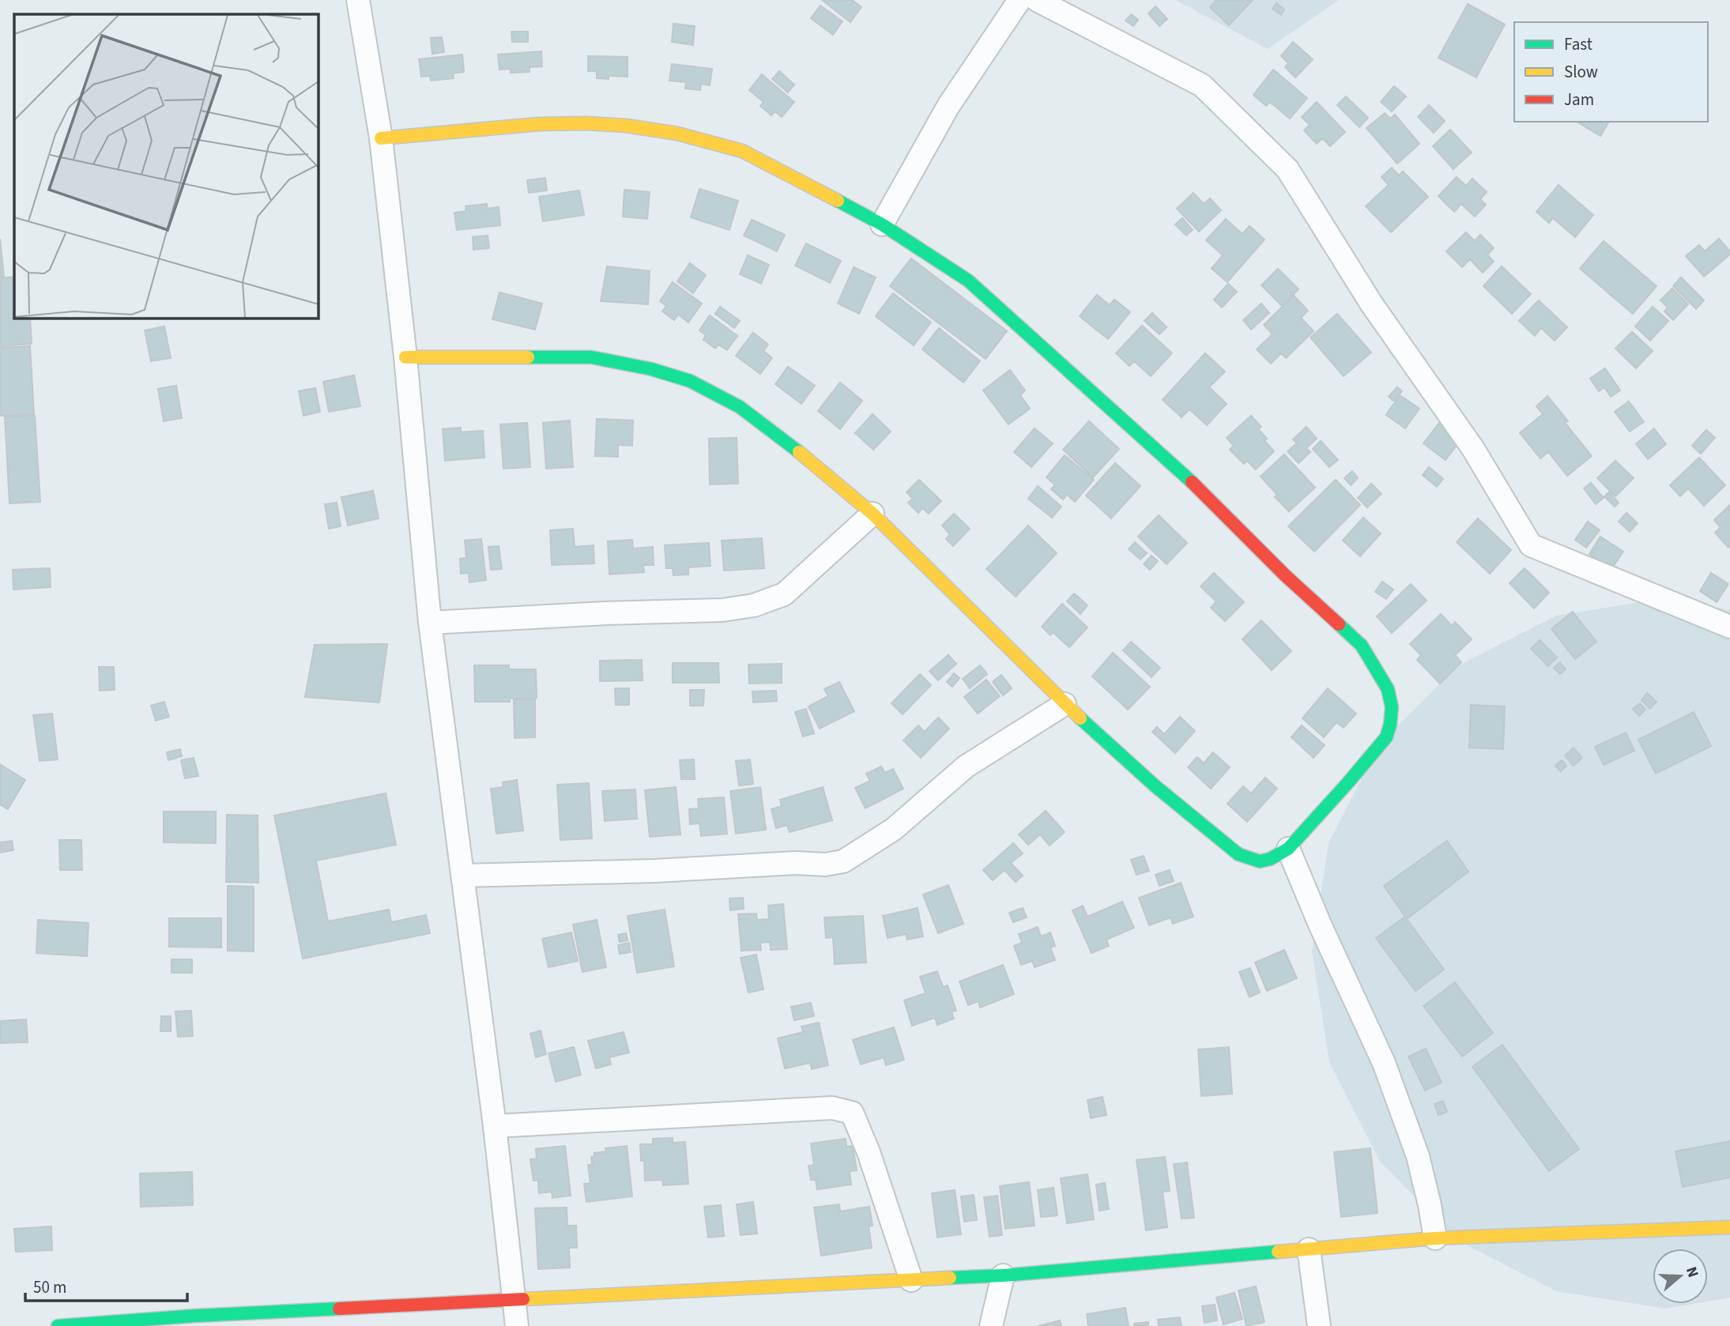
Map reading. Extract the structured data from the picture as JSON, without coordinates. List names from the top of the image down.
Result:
{
  "legend": ["Fast", "Slow", "Jam"],
  "scale_bar": "50 m",
  "north": "right"
}
